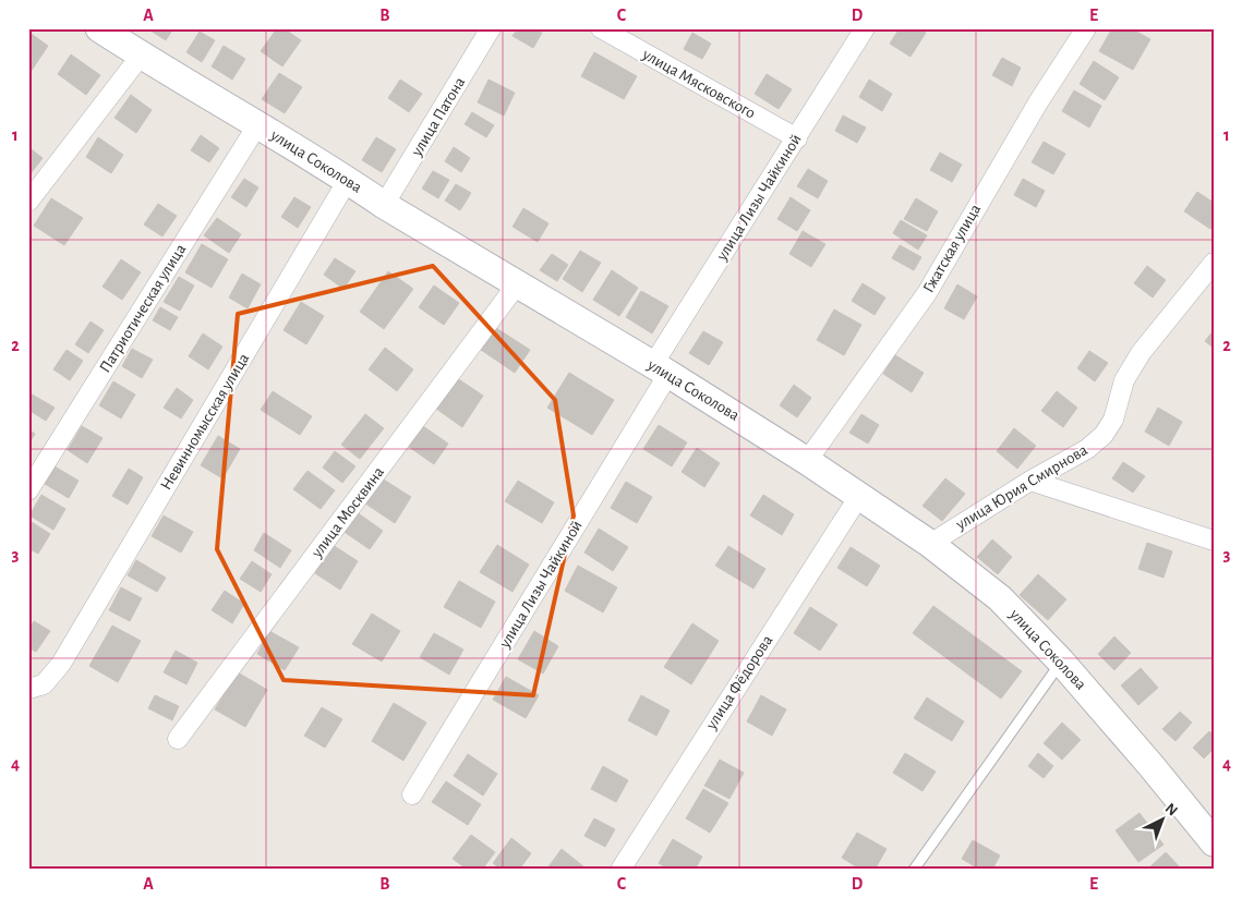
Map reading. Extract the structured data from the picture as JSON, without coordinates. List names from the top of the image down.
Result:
{
  "streets": {
    "main road": ["улица Соколова"],
    "street": [
      "улица Мясковского",
      "улица Патона",
      "улица Лизы Чайкиной",
      "Гжатская улица",
      "Патриотическая улица",
      "Невинномысская улица",
      "улица Юрия Смирнова",
      "улица Москвина",
      "улица Фёдорова"
    ]
  },
  "crossings": [
    ["улица Мясковского", "улица Лизы Чайкиной"],
    ["улица Патона", "улица Соколова"],
    ["улица Соколова", "улица Лизы Чайкиной"],
    ["улица Соколова", "Гжатская улица"],
    ["улица Соколова", "Патриотическая улица"],
    ["улица Соколова", "Невинномысская улица"],
    ["улица Соколова", "улица Юрия Смирнова"],
    ["улица Соколова", "улица Москвина"],
    ["улица Соколова", "улица Фёдорова"]
  ],
  "north": "top right",
  "grid": {
    "columns": [
      "A",
      "B",
      "C",
      "D",
      "E"
    ],
    "rows": [
      "1",
      "2",
      "3",
      "4"
    ]
  }
}
